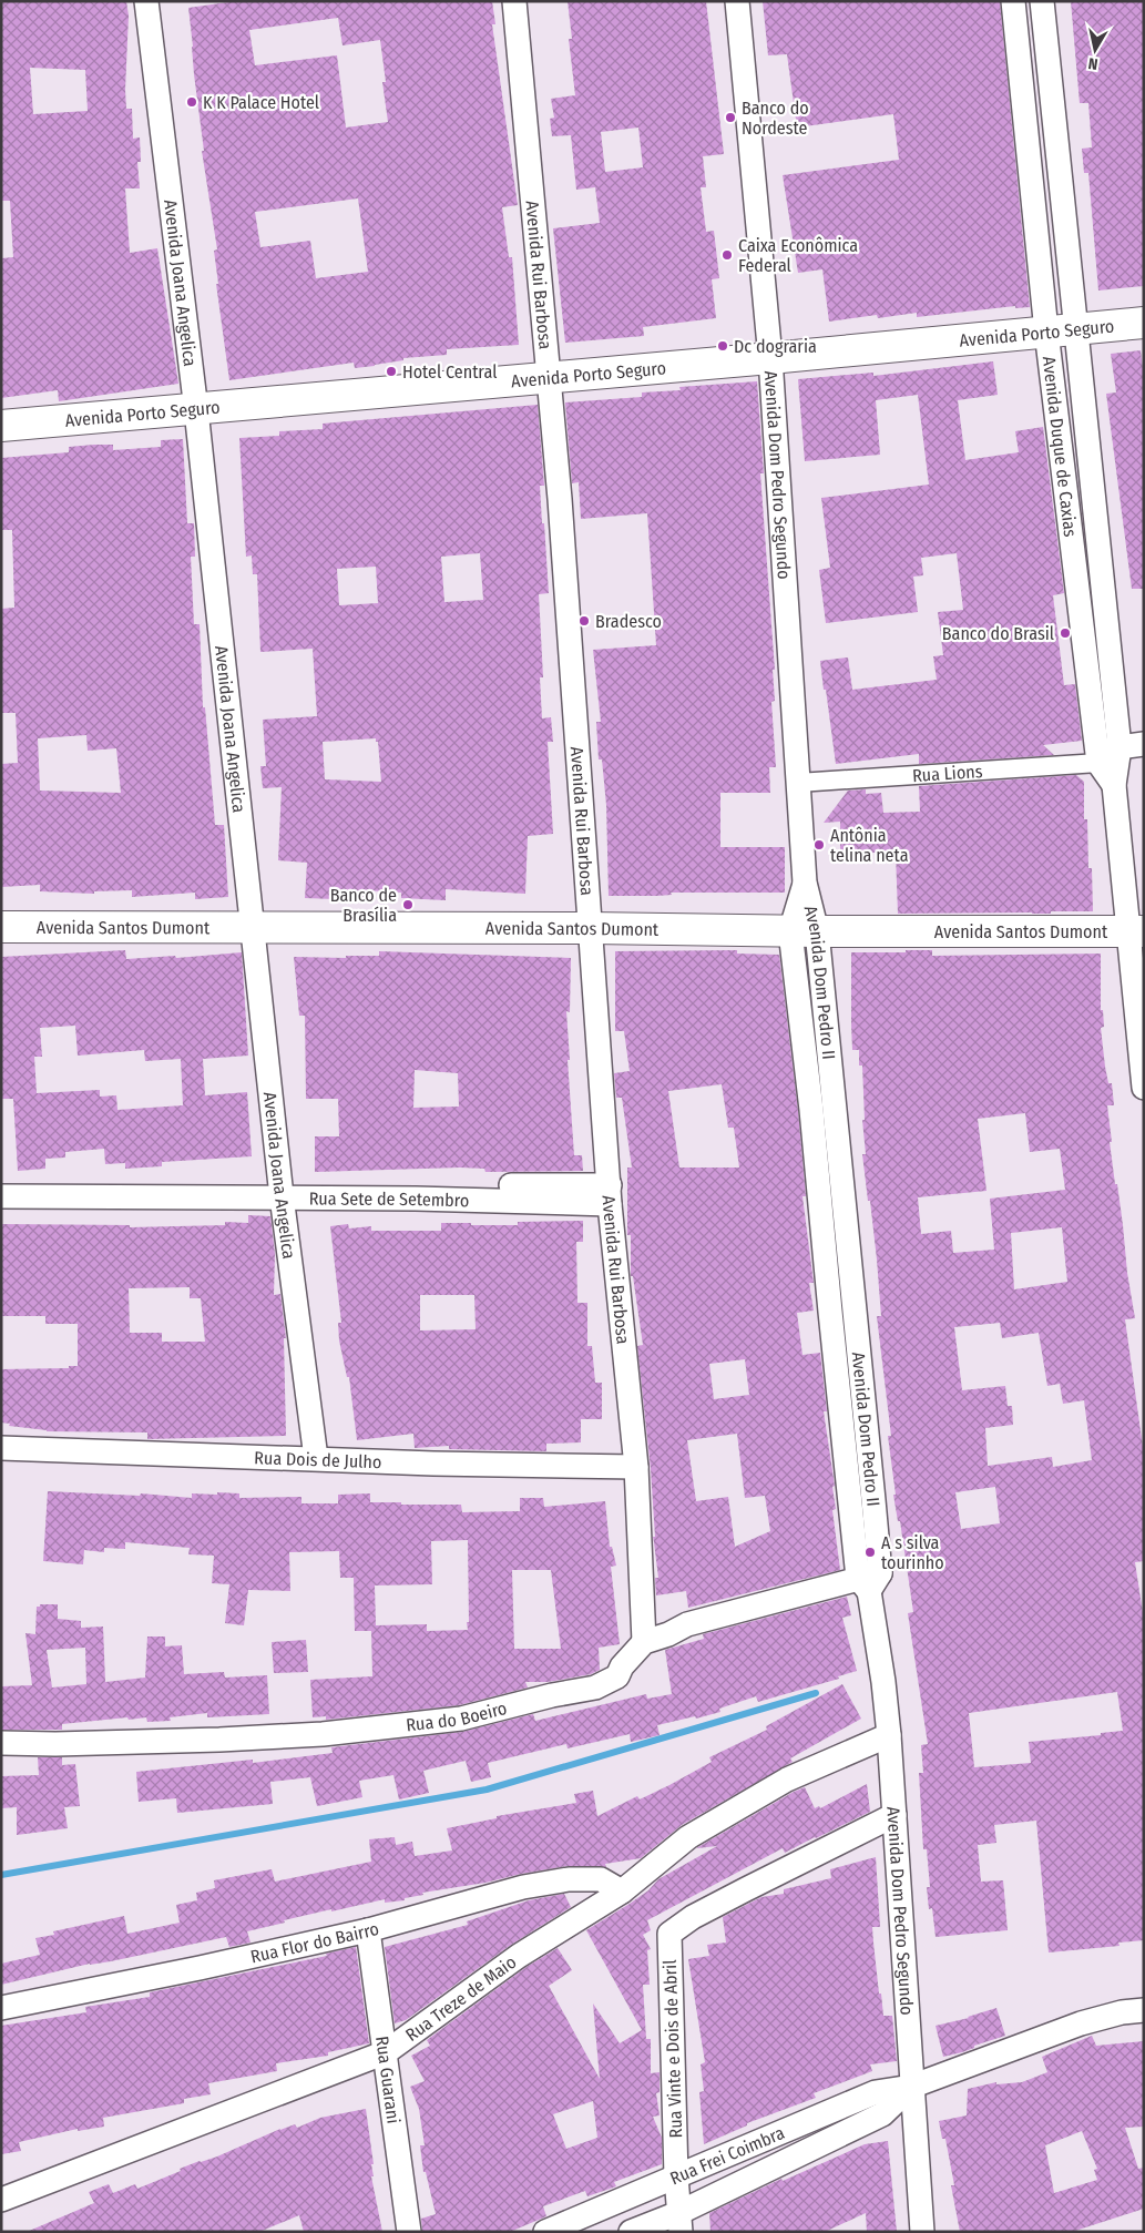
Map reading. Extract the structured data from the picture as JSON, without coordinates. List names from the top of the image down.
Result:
{
  "streets": {
    "main road": ["Avenida Porto Seguro", "Avenida Santos Dumont"],
    "street": [
      "Avenida Rui Barbosa",
      "Avenida Joana Angelica",
      "Avenida Duque de Caxias",
      "Avenida Dom Pedro Segundo",
      "Rua Lions",
      "Avenida Dom Pedro II",
      "Rua Sete de Setembro",
      "Rua Dois de Julho",
      "Rua do Boeiro",
      "Rua Flor do Bairro",
      "Rua Treze de Maio",
      "Rua Vinte e Dois de Abril",
      "Rua Guarani",
      "Rua Frei Coimbra"
    ]
  },
  "crossings": [
    ["Avenida Rui Barbosa", "Avenida Porto Seguro"],
    ["Avenida Rui Barbosa", "Avenida Santos Dumont"],
    ["Avenida Rui Barbosa", "Rua Sete de Setembro"],
    ["Avenida Rui Barbosa", "Rua Dois de Julho"],
    ["Avenida Rui Barbosa", "Rua do Boeiro"],
    ["Avenida Joana Angelica", "Avenida Porto Seguro"],
    ["Avenida Joana Angelica", "Avenida Santos Dumont"],
    ["Avenida Joana Angelica", "Rua Sete de Setembro"],
    ["Avenida Joana Angelica", "Rua Dois de Julho"],
    ["Avenida Porto Seguro", "Avenida Duque de Caxias"],
    ["Avenida Porto Seguro", "Avenida Dom Pedro Segundo"],
    ["Avenida Duque de Caxias", "Rua Lions"],
    ["Avenida Duque de Caxias", "Avenida Santos Dumont"],
    ["Avenida Dom Pedro Segundo", "Rua Lions"],
    ["Avenida Dom Pedro Segundo", "Avenida Dom Pedro II"],
    ["Avenida Dom Pedro Segundo", "Rua do Boeiro"],
    ["Avenida Dom Pedro Segundo", "Rua Treze de Maio"],
    ["Avenida Dom Pedro Segundo", "Rua Vinte e Dois de Abril"],
    ["Avenida Dom Pedro Segundo", "Rua Frei Coimbra"],
    ["Avenida Santos Dumont", "Avenida Dom Pedro II"],
    ["Avenida Dom Pedro II", "Rua do Boeiro"],
    ["Rua Flor do Bairro", "Rua Treze de Maio"],
    ["Rua Flor do Bairro", "Rua Guarani"],
    ["Rua Treze de Maio", "Rua Guarani"],
    ["Rua Vinte e Dois de Abril", "Rua Frei Coimbra"]
  ],
  "places": [
    "K K Palace Hotel",
    "Banco do Nordeste",
    "Caixa Econômica Federal",
    "Dc dograria",
    "Hotel Central",
    "Bradesco",
    "Banco do Brasil",
    "Antônia telina neta",
    "Banco de Brasília",
    "A s silva tourinho"
  ],
  "north": "bottom"
}
